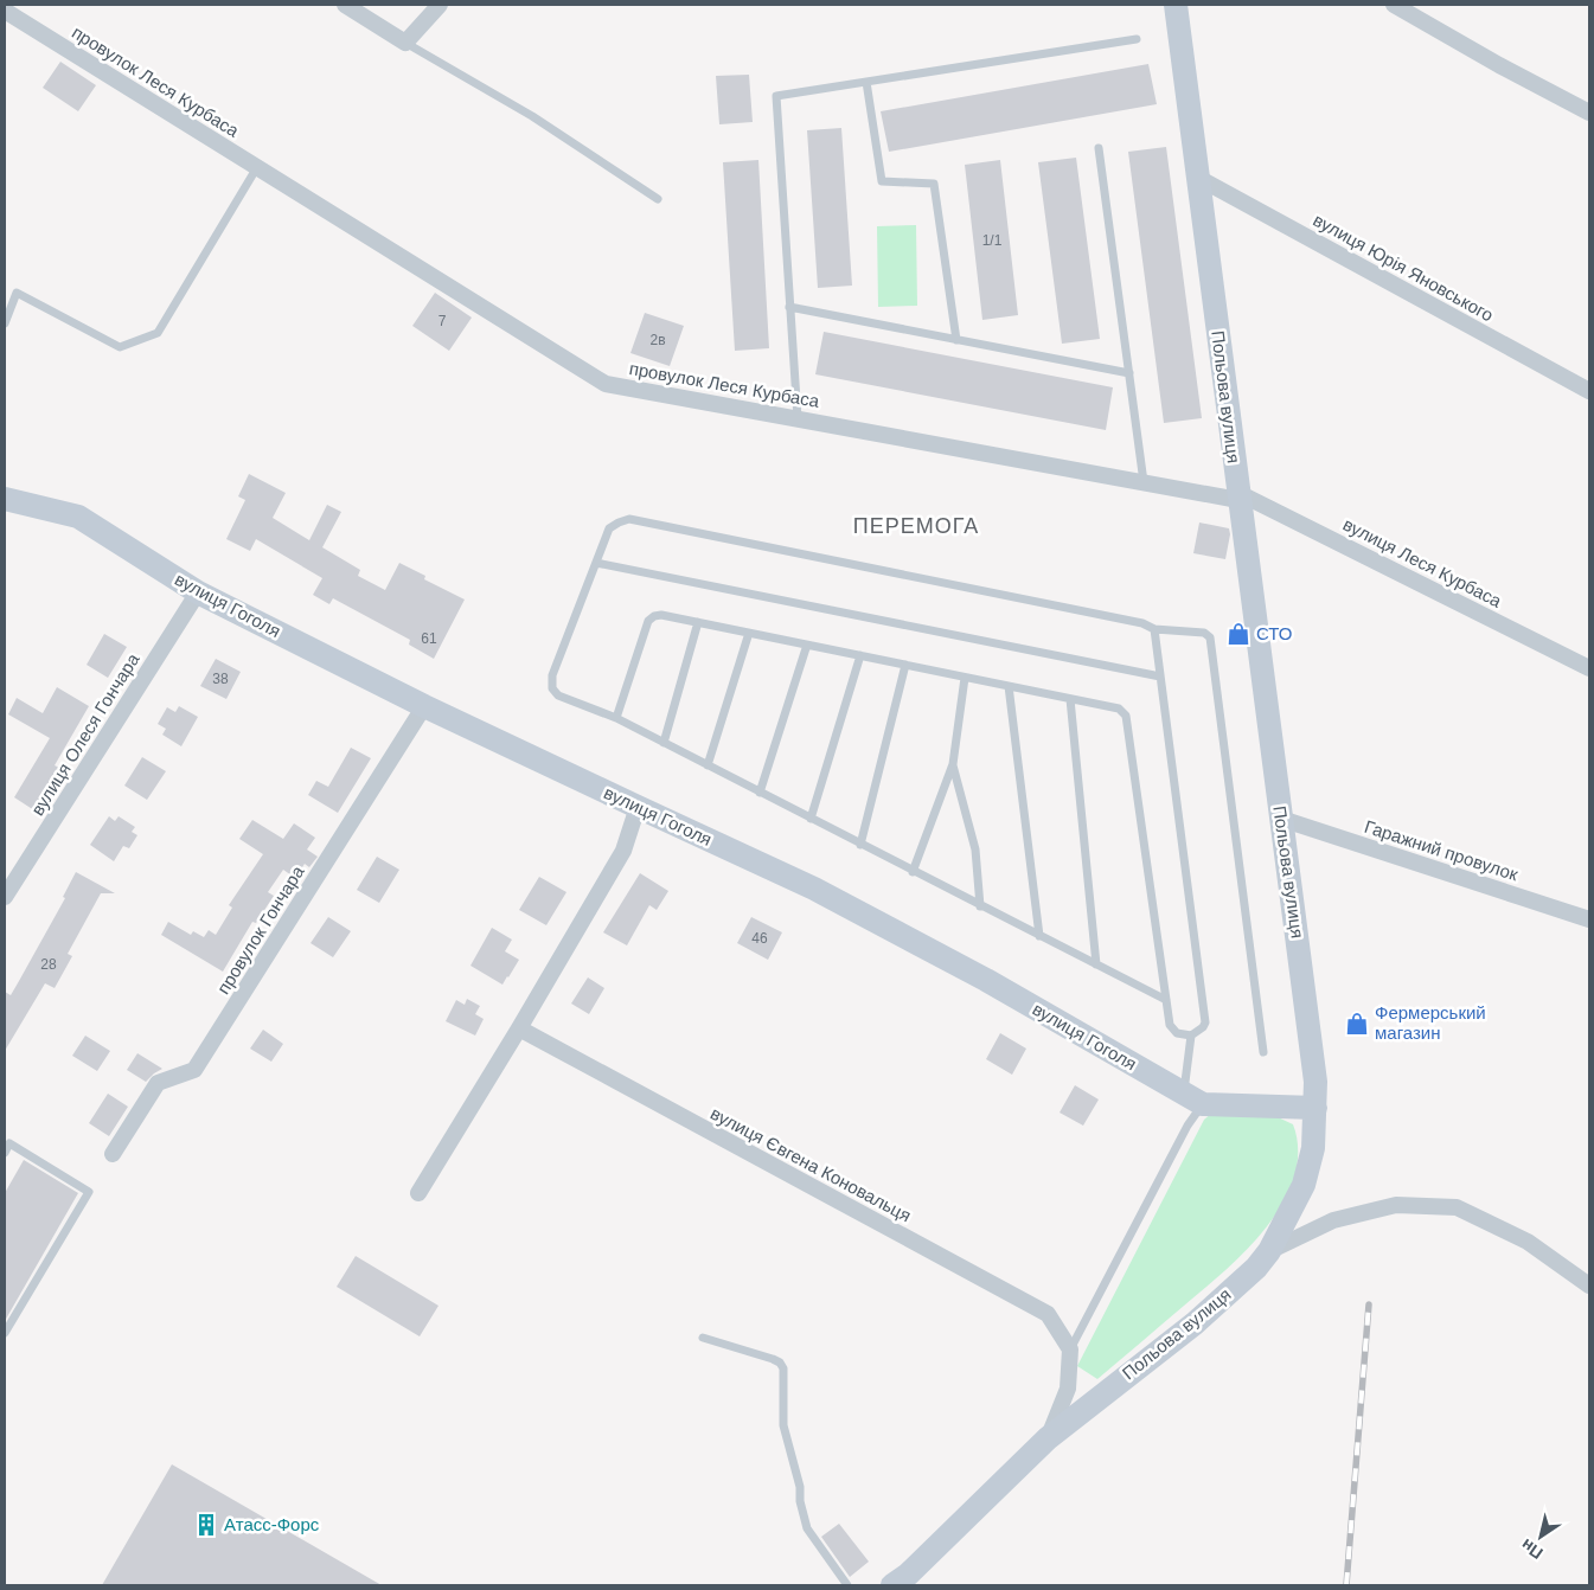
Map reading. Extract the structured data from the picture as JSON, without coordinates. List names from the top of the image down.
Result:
{
  "streets": {
    "street": [
      "провулок Леся Курбаса",
      "вулиця Юрія Яновського",
      "Польова вулиця",
      "вулиця Леся Курбаса",
      "вулиця Гоголя",
      "вулиця Олеся Гончара",
      "Гаражний провулок",
      "провулок Гончара",
      "вулиця Євгена Коновальця"
    ]
  },
  "crossings": [
    ["провулок Леся Курбаса", "Польова вулиця"],
    ["провулок Леся Курбаса", "вулиця Леся Курбаса"],
    ["вулиця Юрія Яновського", "Польова вулиця"],
    ["Польова вулиця", "вулиця Леся Курбаса"],
    ["Польова вулиця", "вулиця Гоголя"],
    ["Польова вулиця", "Гаражний провулок"],
    ["вулиця Гоголя", "вулиця Олеся Гончара"],
    ["вулиця Гоголя", "провулок Гончара"]
  ],
  "districts": ["ПЕРЕМОГА"],
  "places": {
    "shop": ["СТО", "Фермерський магазин"],
    "building": ["Атасс-Форс"]
  },
  "house_numbers": [
    "1/1",
    "7",
    "2в",
    "61",
    "38",
    "46",
    "28"
  ],
  "north": "bottom left"
}
